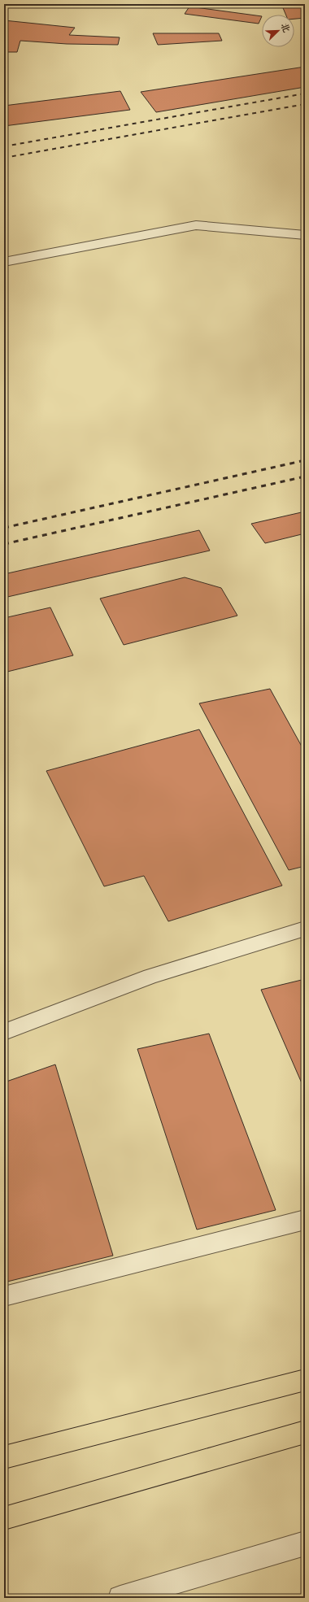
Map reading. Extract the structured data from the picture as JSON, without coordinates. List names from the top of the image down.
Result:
{
  "north": "top right"
}
